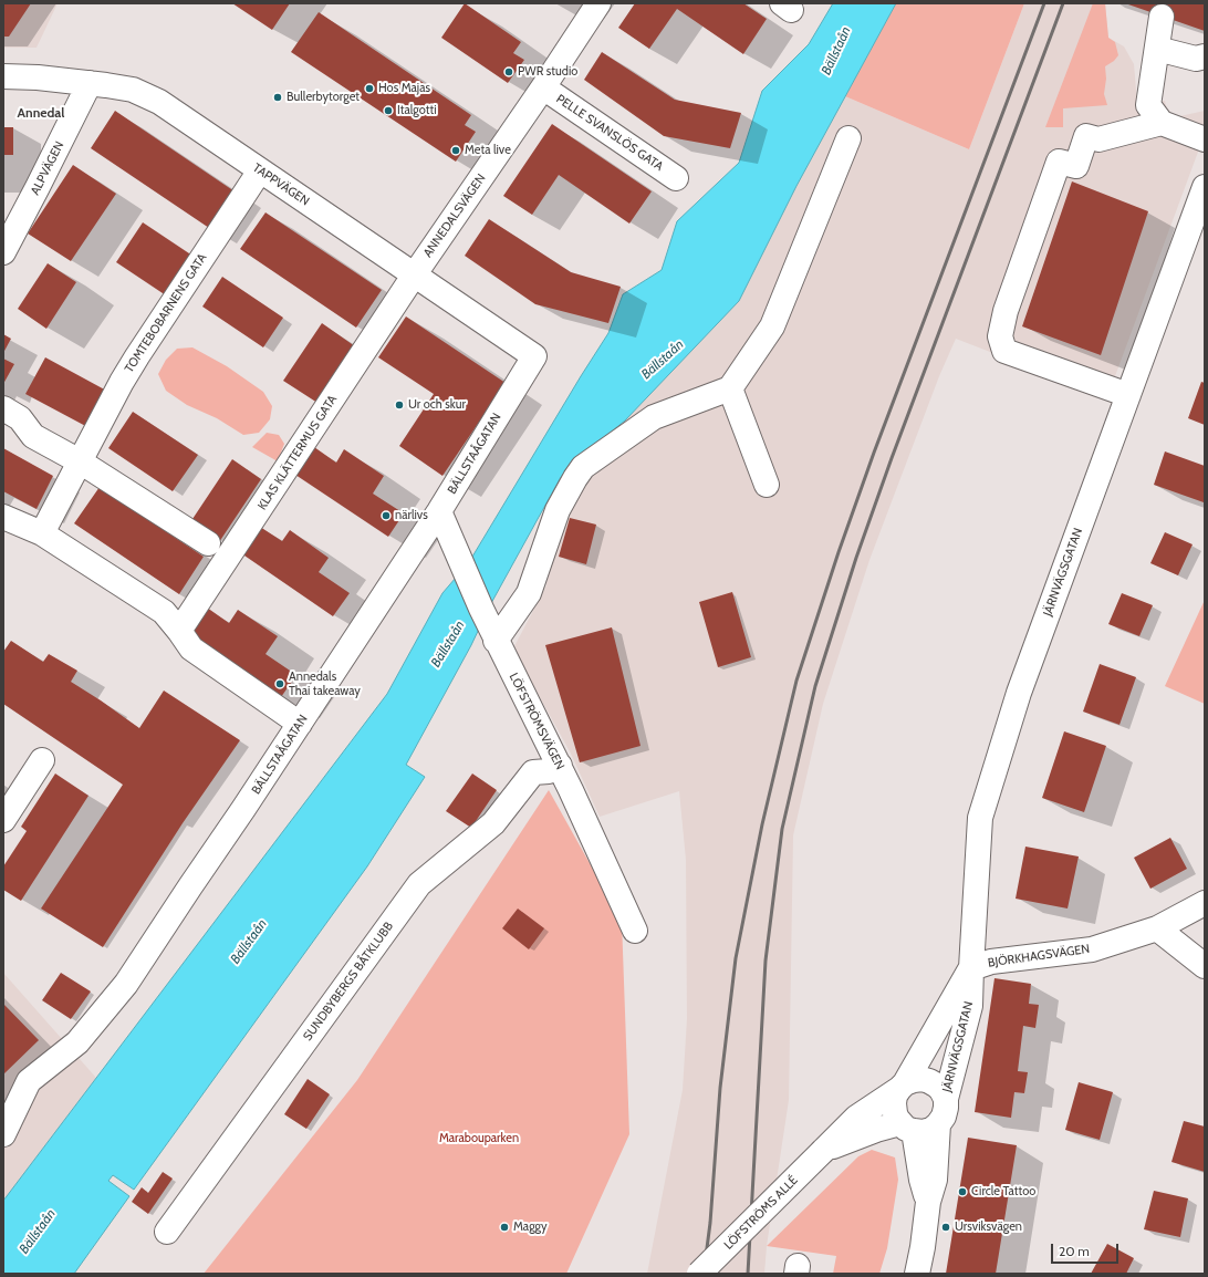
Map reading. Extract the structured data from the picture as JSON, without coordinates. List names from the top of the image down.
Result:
{
  "streets": {
    "street": [
      "PELLE SVANSLÖS GATA",
      "ALPVÄGEN",
      "TAPPVÄGEN",
      "ANNEDALSVÄGEN",
      "TOMTEBOBARNENS GATA",
      "KLAS KLÄTTERMUS GATA",
      "BÄLLSTAÅGATAN",
      "JÄRNVÄGSGATAN",
      "LÖFSTRÖMSVÄGEN",
      "BJÖRKHAGSVÄGEN",
      "SUNDBYBERGS BÅTKLUBB",
      "LÖFSTRÖMS ALLÉ"
    ]
  },
  "crossings": [
    ["PELLE SVANSLÖS GATA", "ANNEDALSVÄGEN"],
    ["ALPVÄGEN", "TAPPVÄGEN"],
    ["TAPPVÄGEN", "ANNEDALSVÄGEN"],
    ["TAPPVÄGEN", "TOMTEBOBARNENS GATA"],
    ["TAPPVÄGEN", "KLAS KLÄTTERMUS GATA"],
    ["TAPPVÄGEN", "BÄLLSTAÅGATAN"],
    ["ANNEDALSVÄGEN", "KLAS KLÄTTERMUS GATA"],
    ["BÄLLSTAÅGATAN", "LÖFSTRÖMSVÄGEN"],
    ["JÄRNVÄGSGATAN", "BJÖRKHAGSVÄGEN"],
    ["JÄRNVÄGSGATAN", "LÖFSTRÖMS ALLÉ"],
    ["LÖFSTRÖMSVÄGEN", "SUNDBYBERGS BÅTKLUBB"]
  ],
  "districts": ["Annedal"],
  "water": ["Bällstaån"],
  "parks": ["Marabouparken"],
  "places": [
    "PWR studio",
    "Hos Majas",
    "Bullerbytorget",
    "Italgotti",
    "Meta live",
    "Ur och skur",
    "närlivs",
    "Annedals Thai takeaway",
    "Circle Tattoo",
    "Maggy",
    "Ursviksvägen"
  ],
  "scale_bar": "20 m"
}
